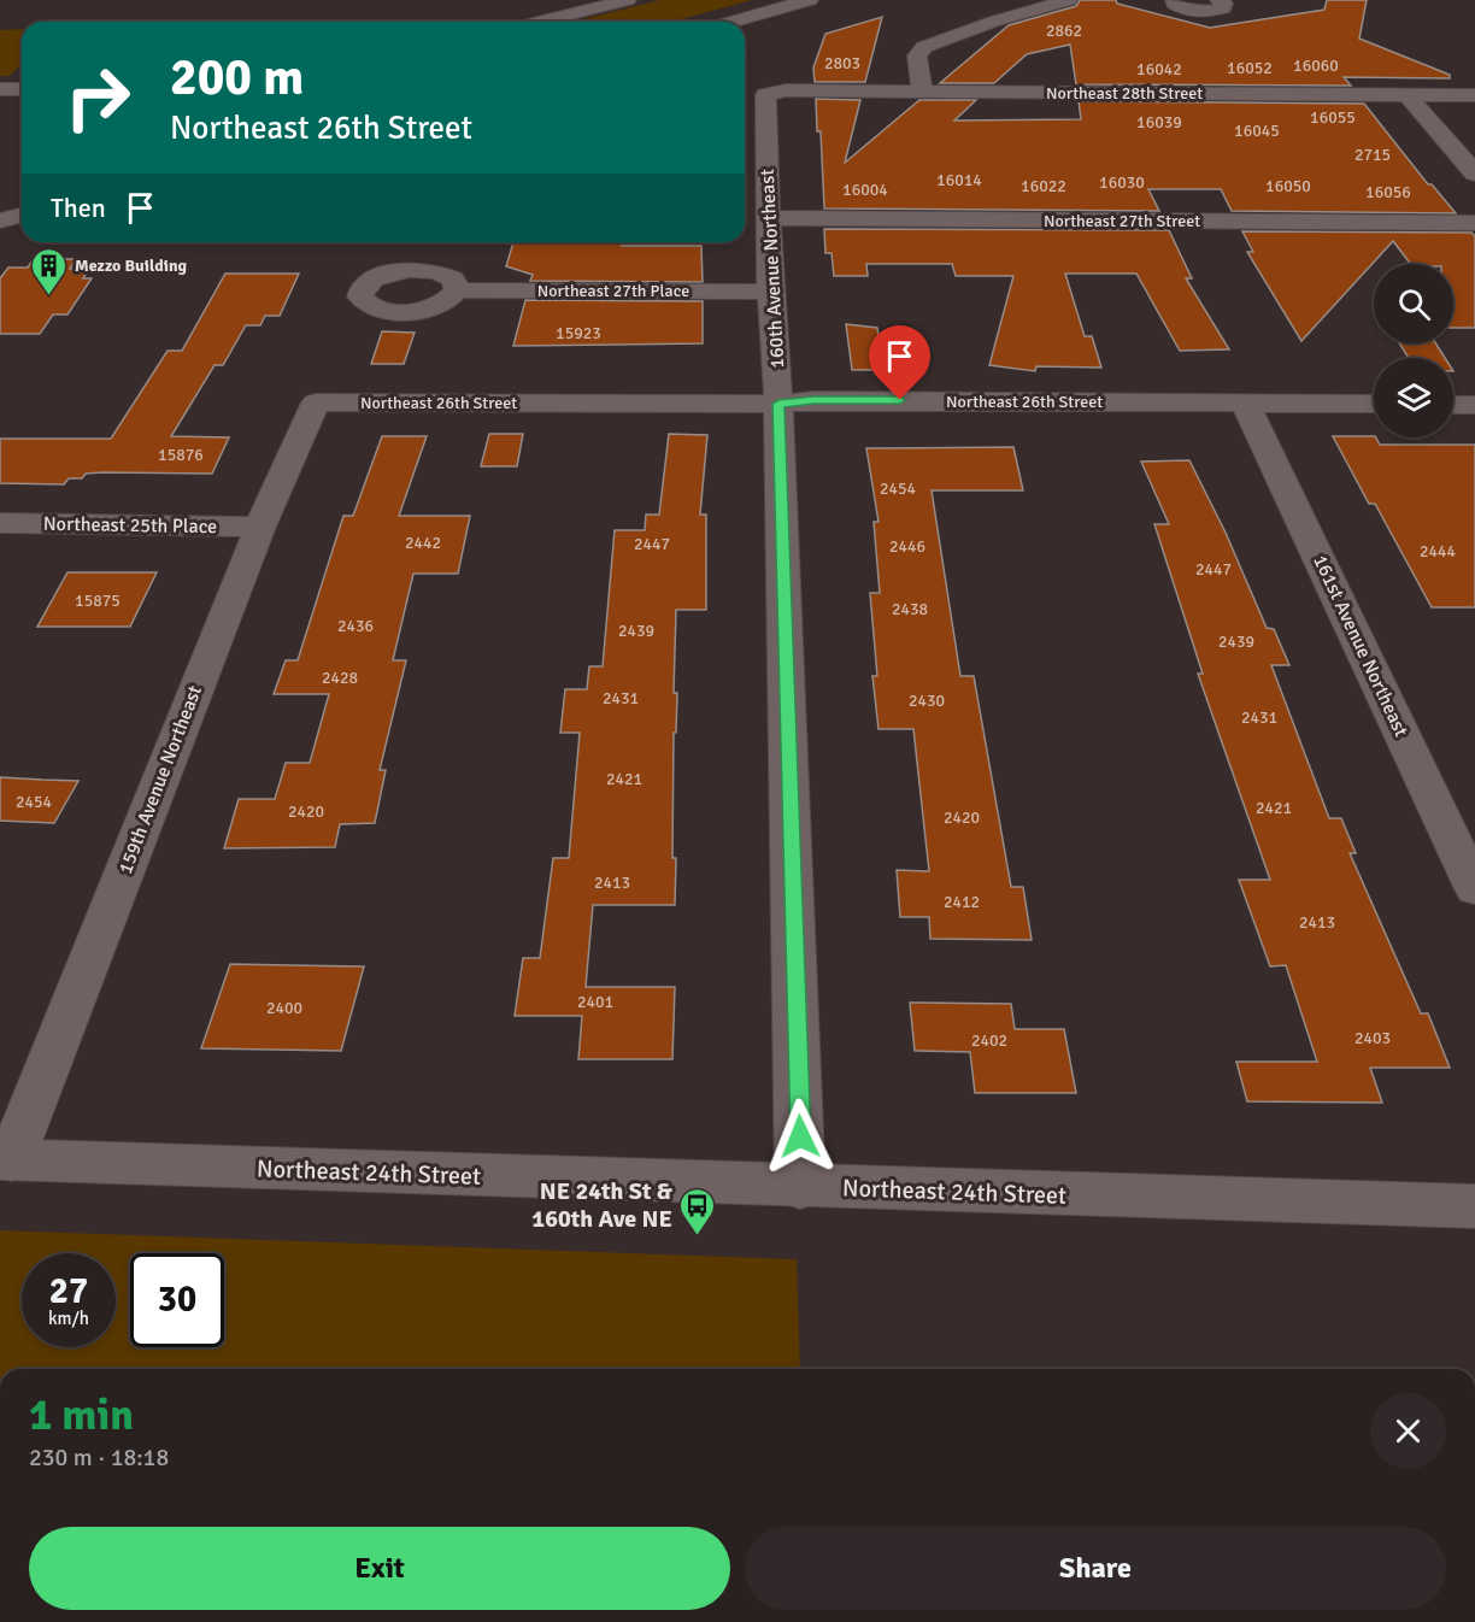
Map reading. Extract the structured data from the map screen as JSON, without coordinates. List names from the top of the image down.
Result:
{
  "streets": {
    "street": [
      "Northeast 28th Street",
      "Northeast 27th Street",
      "160th Avenue Northeast",
      "Northeast 27th Place",
      "Northeast 26th Street",
      "Northeast 25th Place",
      "161st Avenue Northeast",
      "159th Avenue Northeast",
      "Northeast 24th Street"
    ]
  },
  "crossings": [
    ["Northeast 28th Street", "160th Avenue Northeast"],
    ["Northeast 27th Street", "160th Avenue Northeast"],
    ["160th Avenue Northeast", "Northeast 27th Place"],
    ["160th Avenue Northeast", "Northeast 26th Street"],
    ["160th Avenue Northeast", "Northeast 24th Street"],
    ["Northeast 26th Street", "161st Avenue Northeast"],
    ["Northeast 26th Street", "159th Avenue Northeast"],
    ["Northeast 25th Place", "159th Avenue Northeast"],
    ["159th Avenue Northeast", "Northeast 24th Street"]
  ],
  "places": {
    "building": ["Mezzo Building"],
    "bus stop": ["NE 24th St & 160th Ave NE"]
  },
  "house_numbers": [
    "2862",
    "2803",
    "16060",
    "16052",
    "16042",
    "16055",
    "16039",
    "16045",
    "2715",
    "16014",
    "16030",
    "16022",
    "16050",
    "16004",
    "16056",
    "15923",
    "15876",
    "2454",
    "2442",
    "2447",
    "2446",
    "2444",
    "2447",
    "15875",
    "2438",
    "2436",
    "2439",
    "2439",
    "2428",
    "2431",
    "2430",
    "2431",
    "2421",
    "2454",
    "2421",
    "2420",
    "2420",
    "2413",
    "2412",
    "2413",
    "2401",
    "2400",
    "2403",
    "2402"
  ],
  "page": {
    "turn": ["200 m", "Northeast 26th Street"],
    "then": "Then",
    "speed": "27 km/h",
    "limit": "30",
    "heading": ["1 min", "230 m · 18:18"],
    "buttons": ["Exit", "Share"]
  }
}
